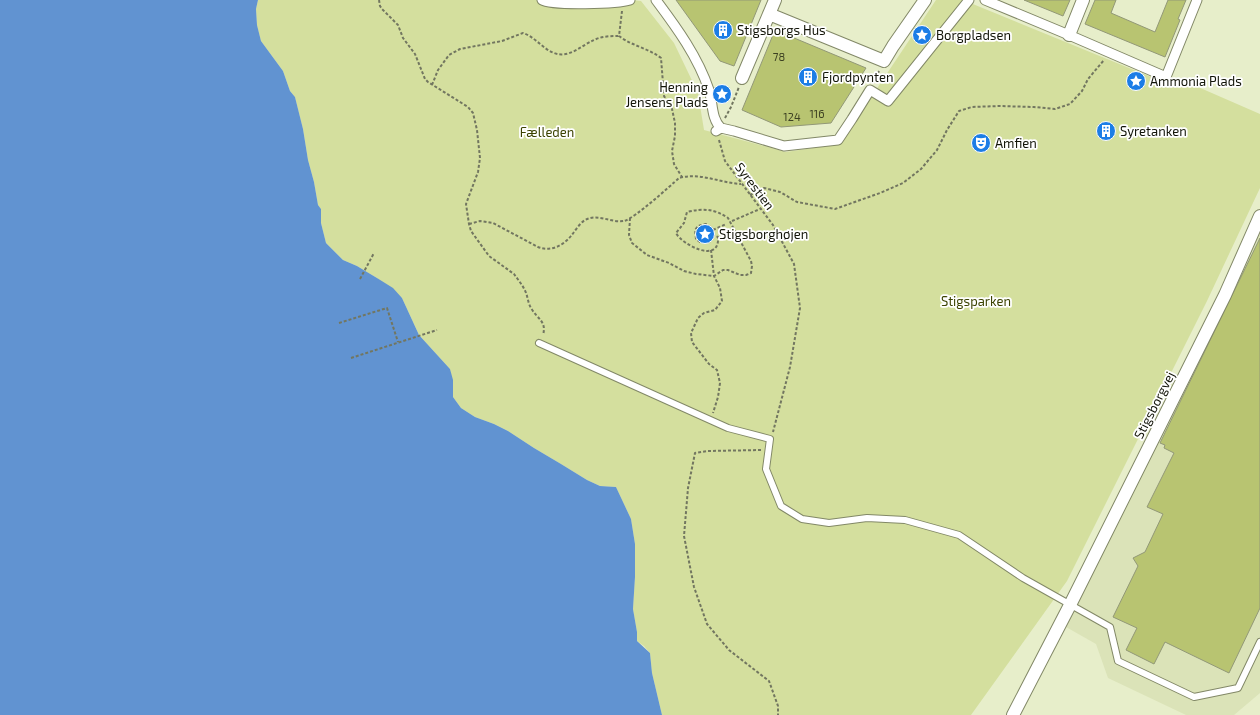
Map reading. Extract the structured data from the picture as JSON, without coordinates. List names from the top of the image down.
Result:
{
  "streets": {
    "street": ["Stigsborgvej"],
    "path": ["Syrestien"]
  },
  "parks": ["Fælleden", "Stigsparken"],
  "places": {
    "building": ["Stigsborgs Hus", "Fjordpynten", "Syretanken"],
    "place": [
      "Borgpladsen",
      "Ammonia Plads",
      "Henning Jensens Plads",
      "Stigsborghøjen"
    ],
    "theatre": ["Amfien"]
  },
  "house_numbers": ["78", "116", "124"]
}
